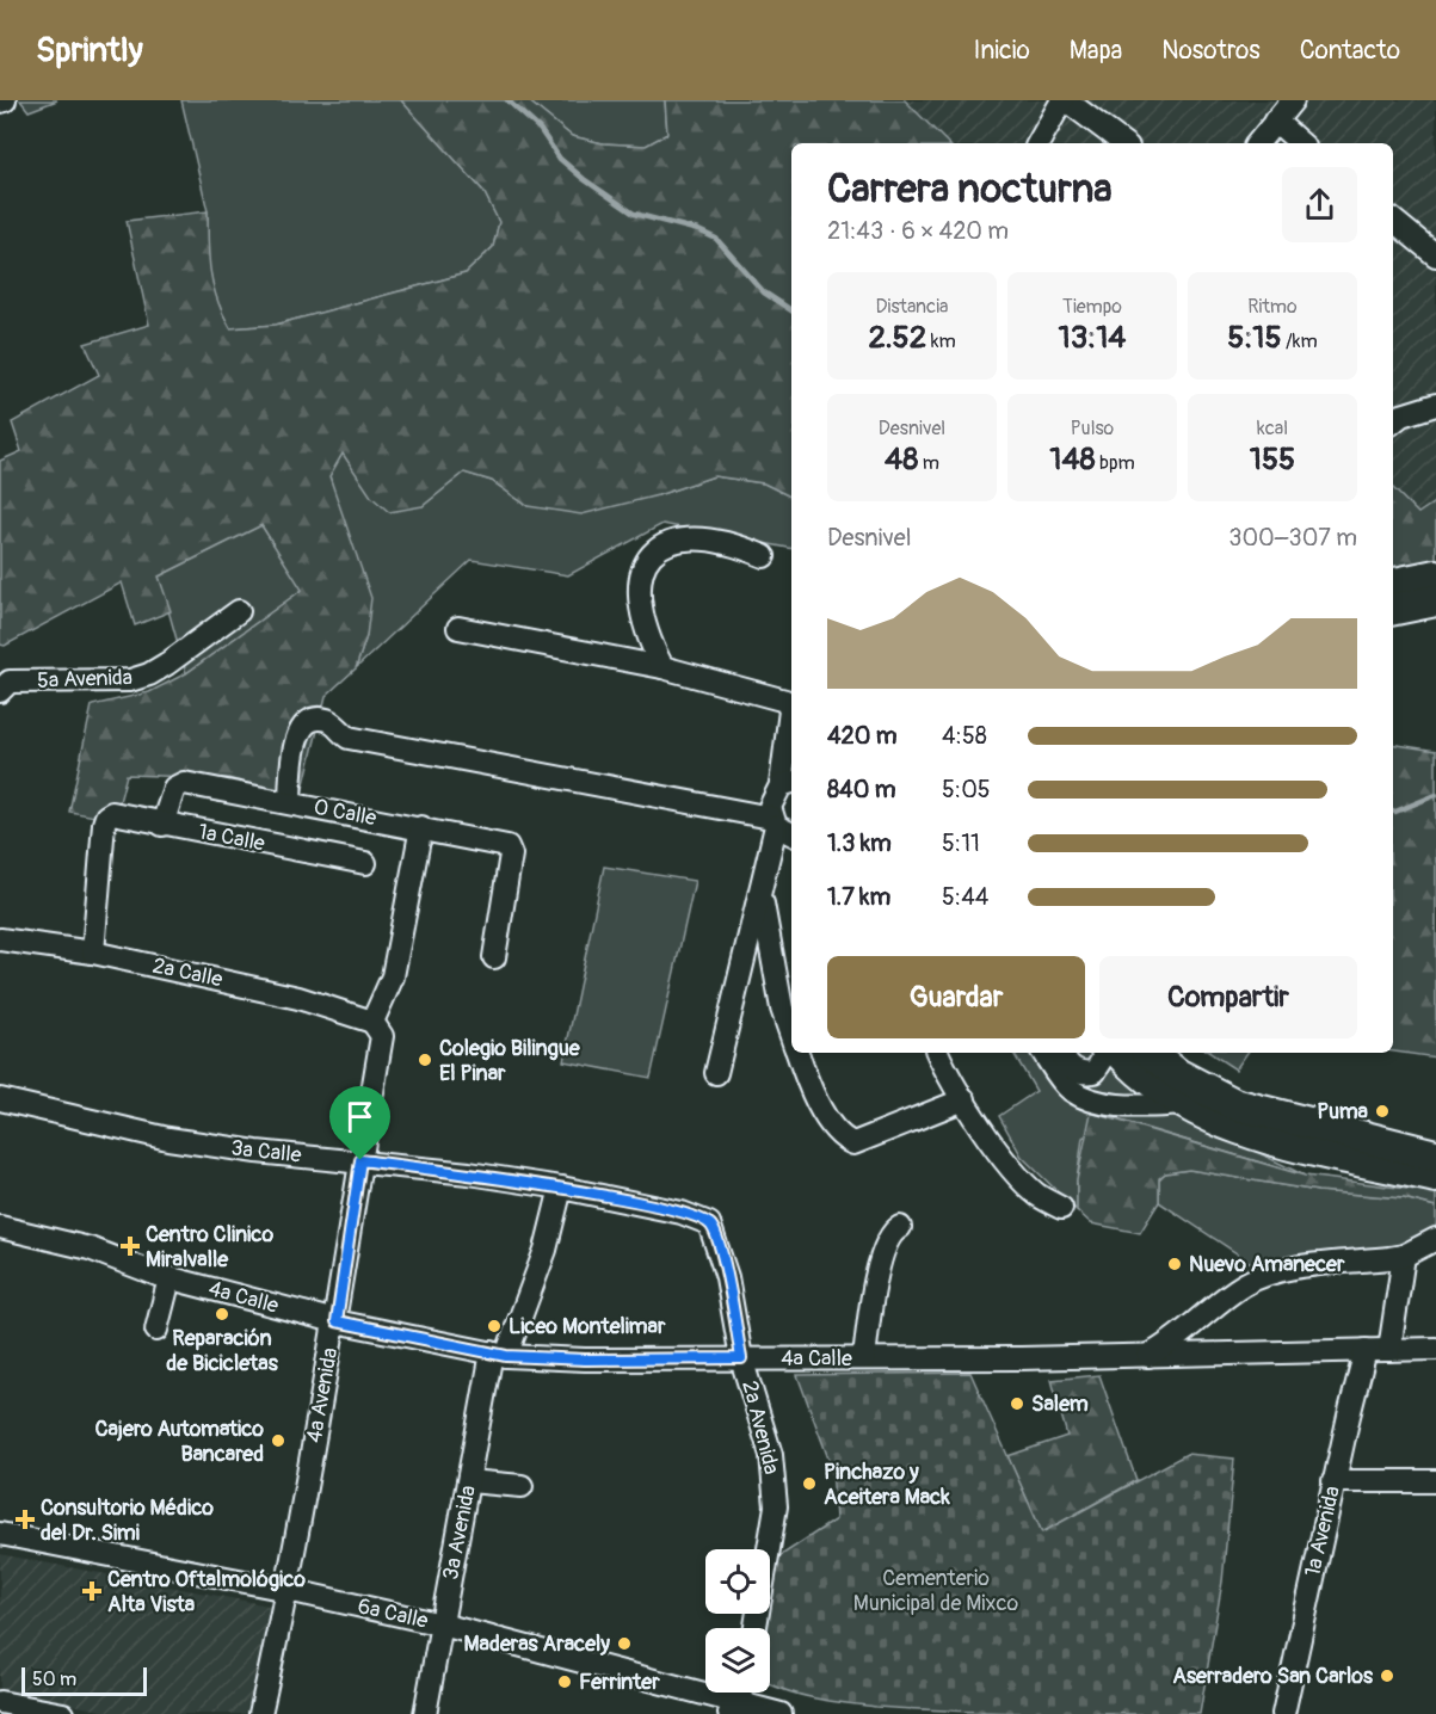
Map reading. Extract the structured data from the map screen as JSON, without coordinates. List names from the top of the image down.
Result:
{
  "streets": {
    "street": [
      "5a Avenida",
      "0 Calle",
      "1a Calle",
      "2a Calle",
      "3a Calle",
      "4a Calle",
      "4a Avenida",
      "2a Avenida",
      "1a Avenida",
      "3a Avenida",
      "6a Calle"
    ]
  },
  "crossings": [
    ["0 Calle", "1a Calle"],
    ["1a Calle", "2a Calle"],
    ["2a Calle", "4a Avenida"],
    ["3a Calle", "4a Avenida"],
    ["3a Calle", "2a Avenida"],
    ["3a Calle", "3a Avenida"],
    ["4a Calle", "4a Avenida"],
    ["4a Calle", "2a Avenida"],
    ["4a Calle", "1a Avenida"],
    ["4a Calle", "3a Avenida"],
    ["4a Avenida", "6a Calle"],
    ["3a Avenida", "6a Calle"]
  ],
  "parks": ["Cementerio Municipal de Mixco"],
  "places": {
    "other": [
      "Colegio Bilingue El Pinar",
      "Puma",
      "Nuevo Amanecer",
      "Reparación de Bicicletas",
      "Liceo Montelimar",
      "Salem",
      "Cajero Automatico Bancared",
      "Pinchazo y Aceitera Mack",
      "Maderas Aracely",
      "Aserradero San Carlos",
      "Ferrinter"
    ],
    "health": ["Centro Clinico Miralvalle", "Consultorio Médico del Dr. Simi", "Centro Oftalmológico Alta Vista"]
  },
  "scale_bar": "50 m",
  "page": {
    "header": "Sprintly",
    "nav": [
      "Inicio",
      "Mapa",
      "Nosotros",
      "Contacto"
    ],
    "heading": ["Carrera nocturna", "21:43 · 6 × 420 m"],
    "stats": [
      ["Distancia", "2.52 km"],
      ["Tiempo", "13:14"],
      ["Ritmo", "5:15 /km"],
      ["Desnivel", "48 m"],
      ["Pulso", "148 bpm"],
      ["kcal", "155"]
    ],
    "chart": ["Desnivel", "300–307 m"],
    "list": [
      {
        "name": "420 m",
        "note": "4:58"
      },
      {
        "name": "840 m",
        "note": "5:05"
      },
      {
        "name": "1.3 km",
        "note": "5:11"
      },
      {
        "name": "1.7 km",
        "note": "5:44"
      }
    ],
    "buttons": ["Guardar", "Compartir"],
    "scale": "50 m"
  }
}
